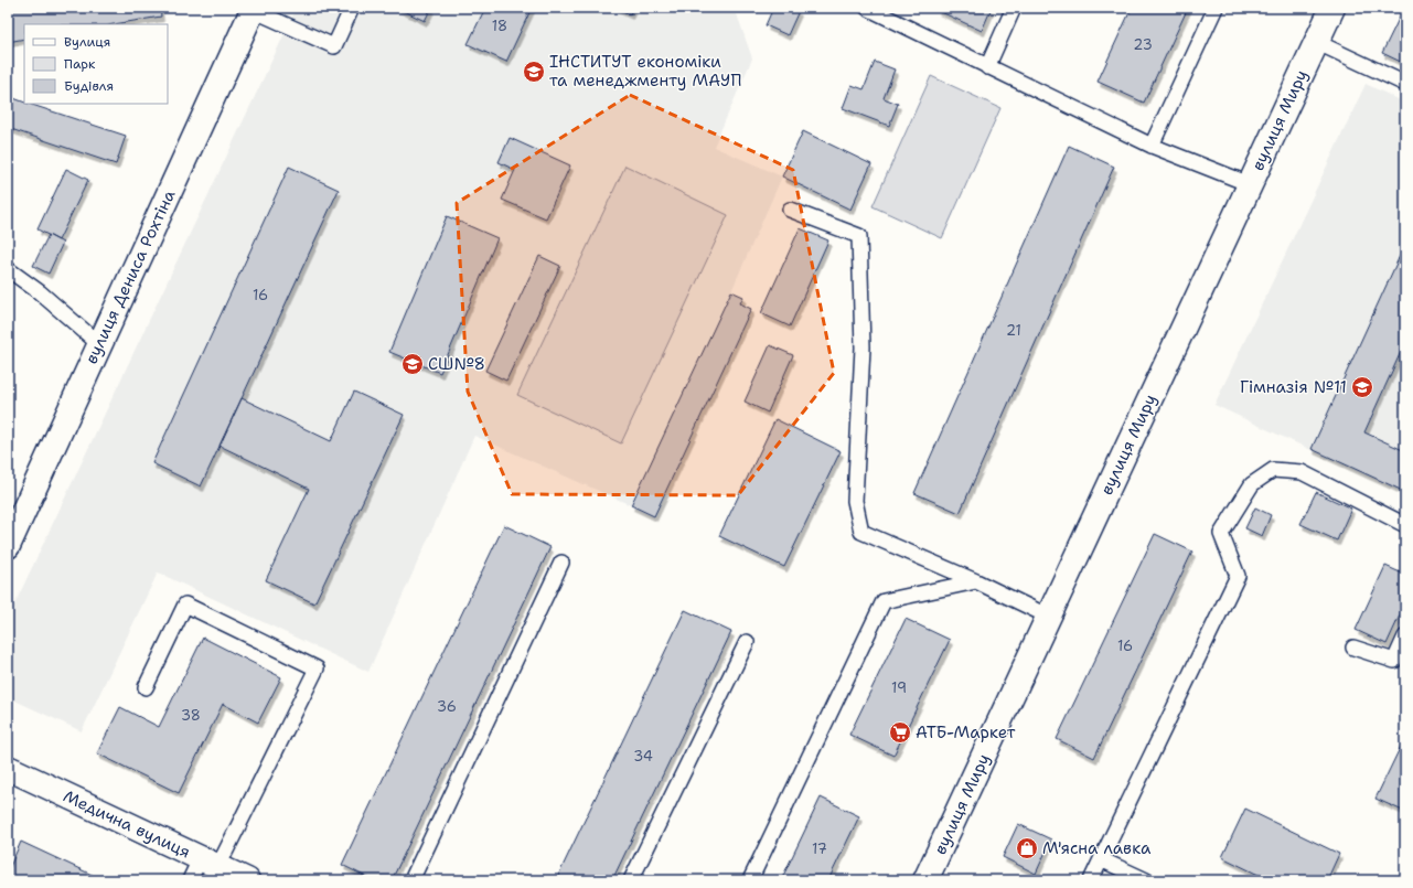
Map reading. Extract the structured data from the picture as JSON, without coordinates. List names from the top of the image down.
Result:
{
  "streets": {
    "street": ["вулиця Миру", "вулиця Дениса Рохтіна", "Медична вулиця"]
  },
  "places": {
    "school or university": ["ІНСТИТУТ економіки та менеджменту МАУП", "СШ№8", "Гімназія №11"],
    "supermarket": ["АТБ-Маркет"],
    "shop": ["М'ясна лавка"]
  },
  "house_numbers": [
    "18",
    "23",
    "16",
    "21",
    "16",
    "19",
    "36",
    "38",
    "34",
    "17"
  ],
  "legend": ["Вулиця", "Парк", "Будівля"]
}
